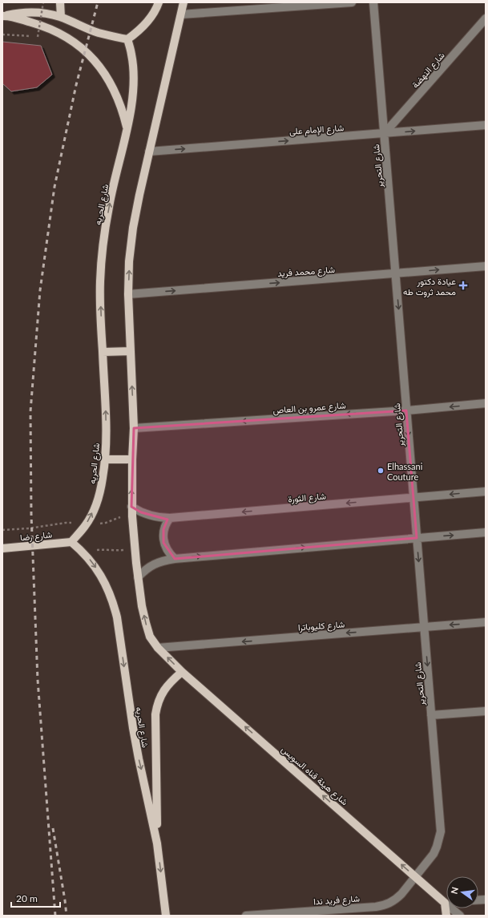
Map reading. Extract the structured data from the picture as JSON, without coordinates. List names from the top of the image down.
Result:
{
  "streets": {
    "main road": ["شارع الحريه", "شارع رضا", "شارع هيئة قناه السويس"],
    "street": [
      "شارع النهضة",
      "شارع الإمام على",
      "شارع التحرير",
      "شارع محمد فريد",
      "شارع عمرو بن العاص",
      "شارع الثورة",
      "شارع كليوباترا",
      "شارع فريد ندا"
    ]
  },
  "crossings": [
    ["شارع النهضة", "شارع الإمام على"],
    ["شارع النهضة", "شارع التحرير"],
    ["شارع الإمام على", "شارع التحرير"],
    ["شارع التحرير", "شارع محمد فريد"],
    ["شارع التحرير", "شارع عمرو بن العاص"],
    ["شارع التحرير", "شارع الثورة"],
    ["شارع التحرير", "شارع كليوباترا"],
    ["شارع التحرير", "شارع هيئة قناه السويس"],
    ["شارع التحرير", "شارع فريد ندا"],
    ["شارع الحريه", "شارع رضا"],
    ["شارع كليوباترا", "شارع هيئة قناه السويس"],
    ["شارع هيئة قناه السويس", "شارع فريد ندا"]
  ],
  "one_way": [
    "شارع الإمام على",
    "شارع التحرير",
    "شارع محمد فريد",
    "شارع عمرو بن العاص",
    "شارع كليوباترا",
    "شارع هيئة قناه السويس"
  ],
  "places": {
    "health": ["عيادة دكتور محمد ثروت طه"],
    "other": ["Elhassani Couture"]
  },
  "scale_bar": "20 m",
  "north": "left"
}
